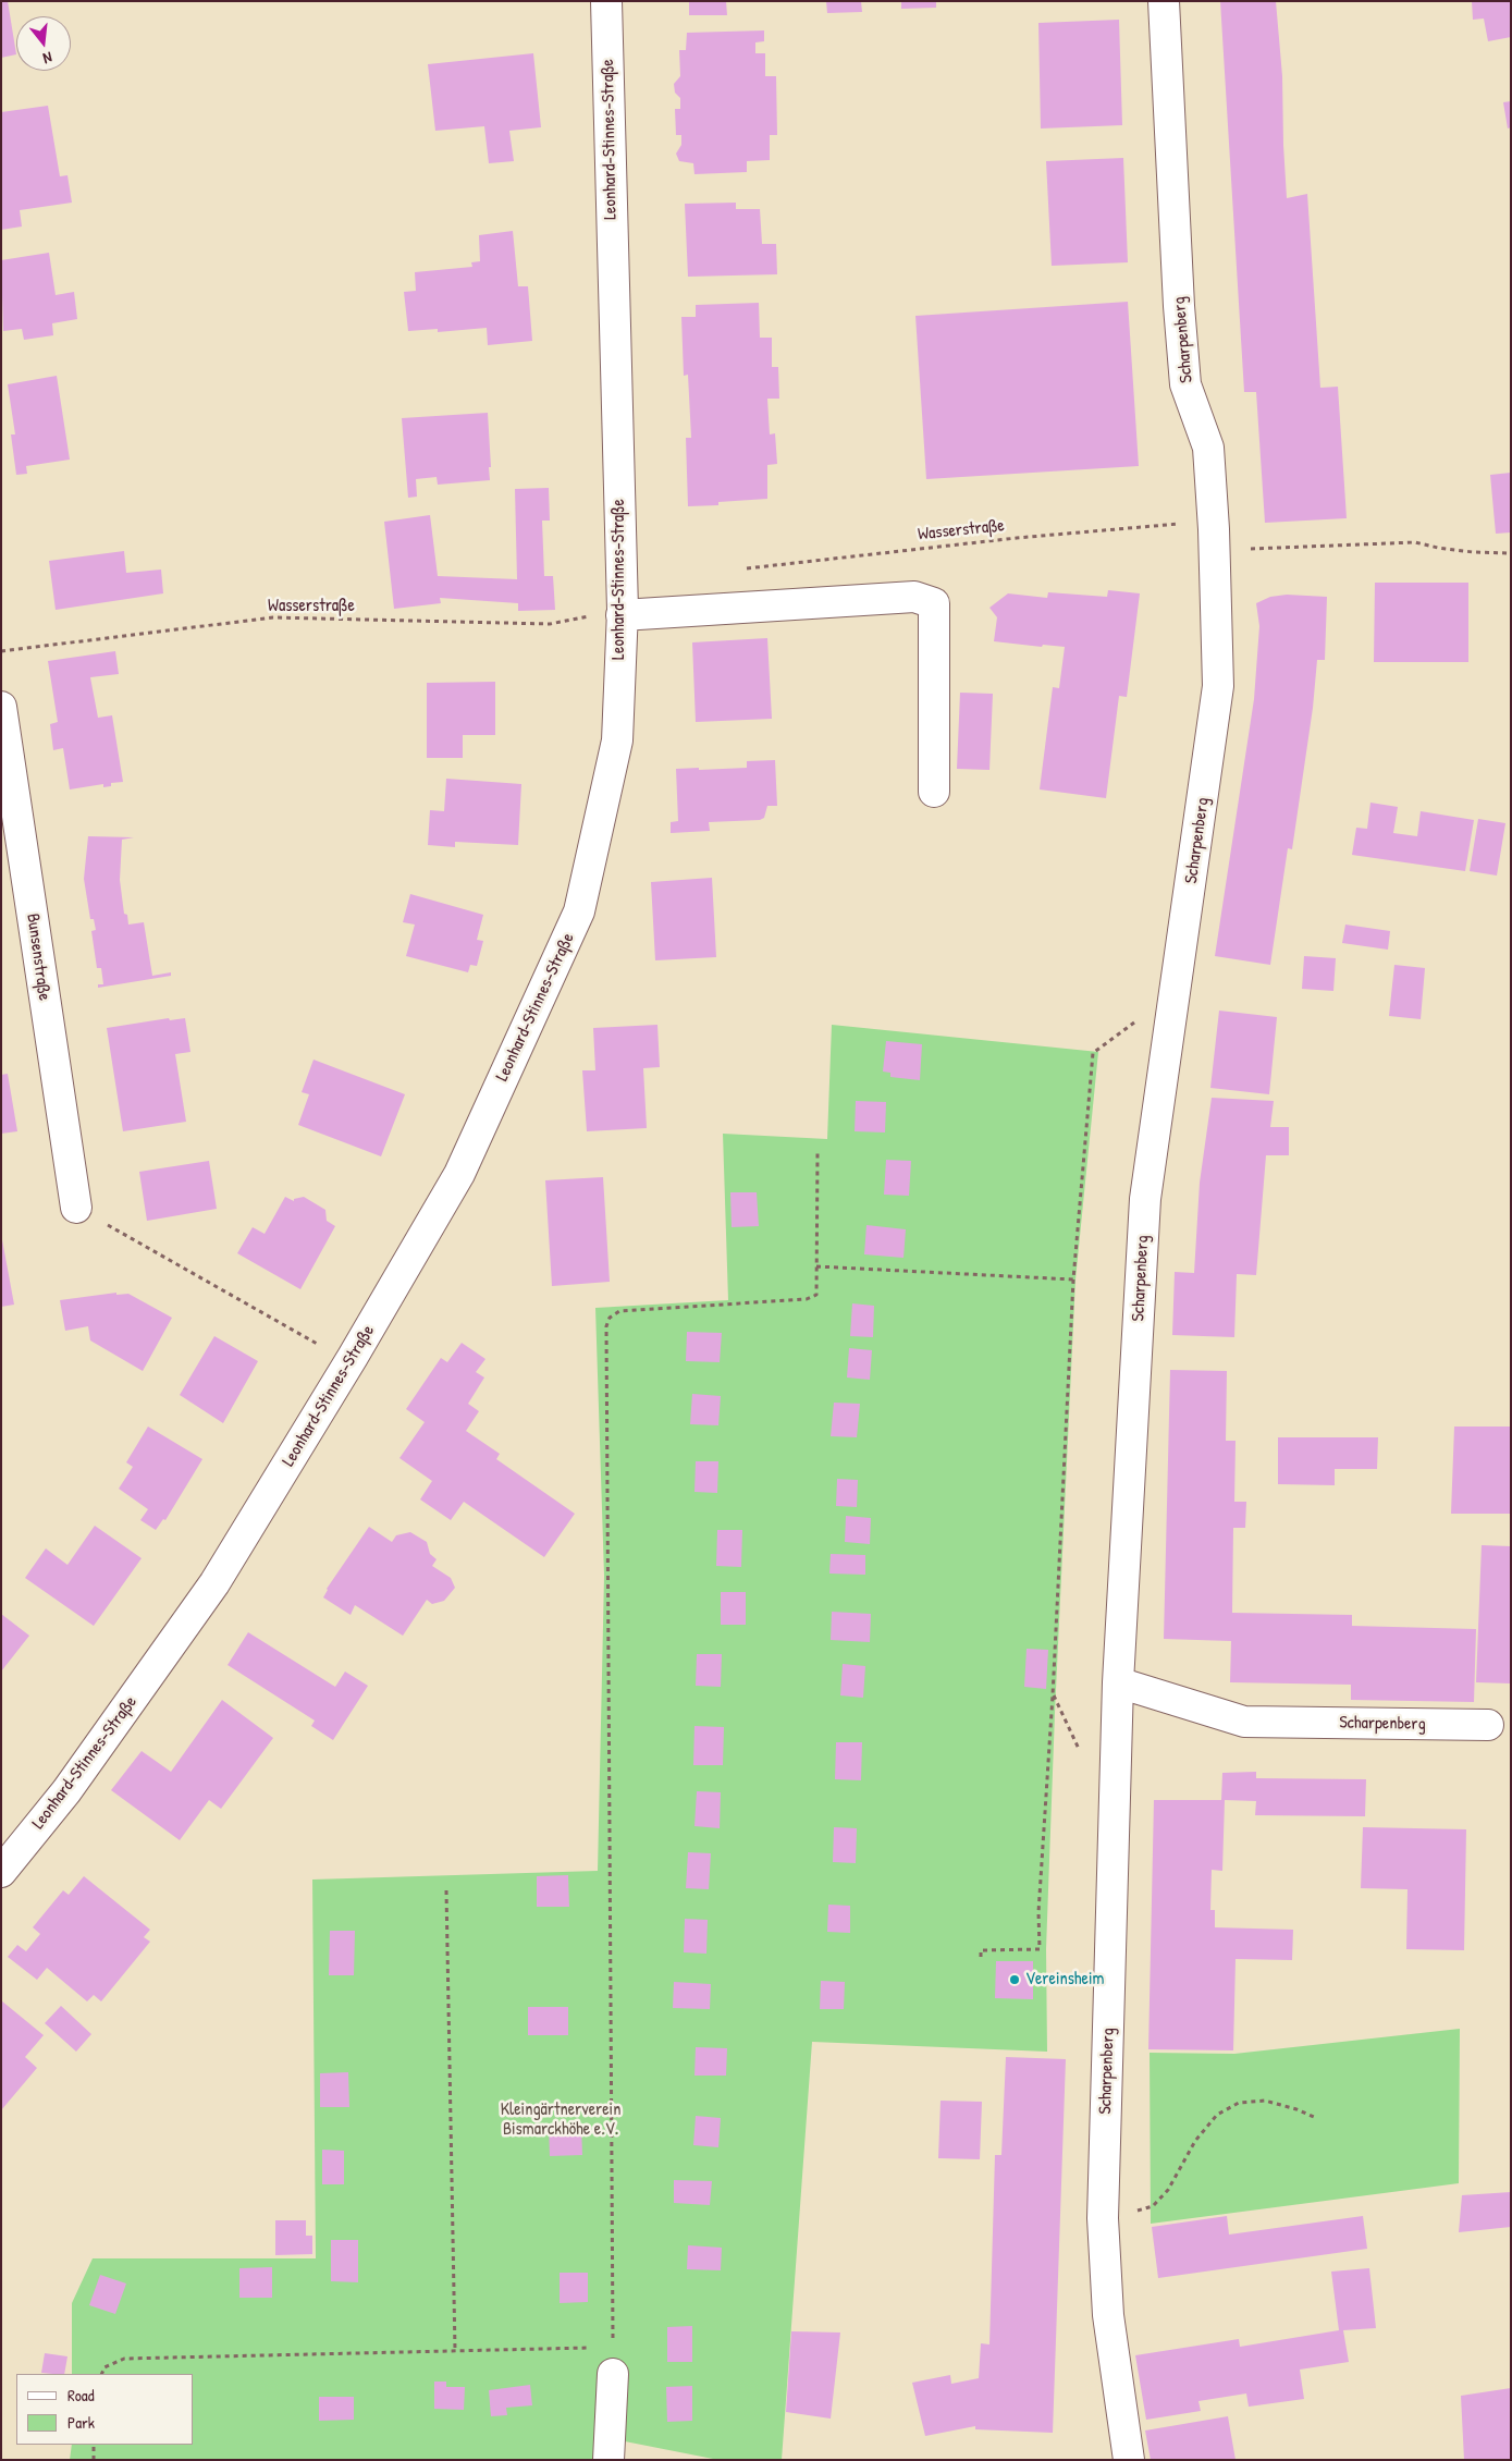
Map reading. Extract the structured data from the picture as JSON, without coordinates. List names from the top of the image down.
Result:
{
  "streets": {
    "street": ["Leonhard-Stinnes-Straße", "Scharpenberg", "Bunsenstraße"],
    "path": ["Wasserstraße"]
  },
  "crossings": [
    ["Leonhard-Stinnes-Straße", "Wasserstraße"],
    ["Scharpenberg", "Wasserstraße"]
  ],
  "parks": ["Kleingärtnerverein Bismarckhöhe e.V."],
  "places": ["Vereinsheim"],
  "legend": ["Road", "Park"],
  "north": "bottom"
}
